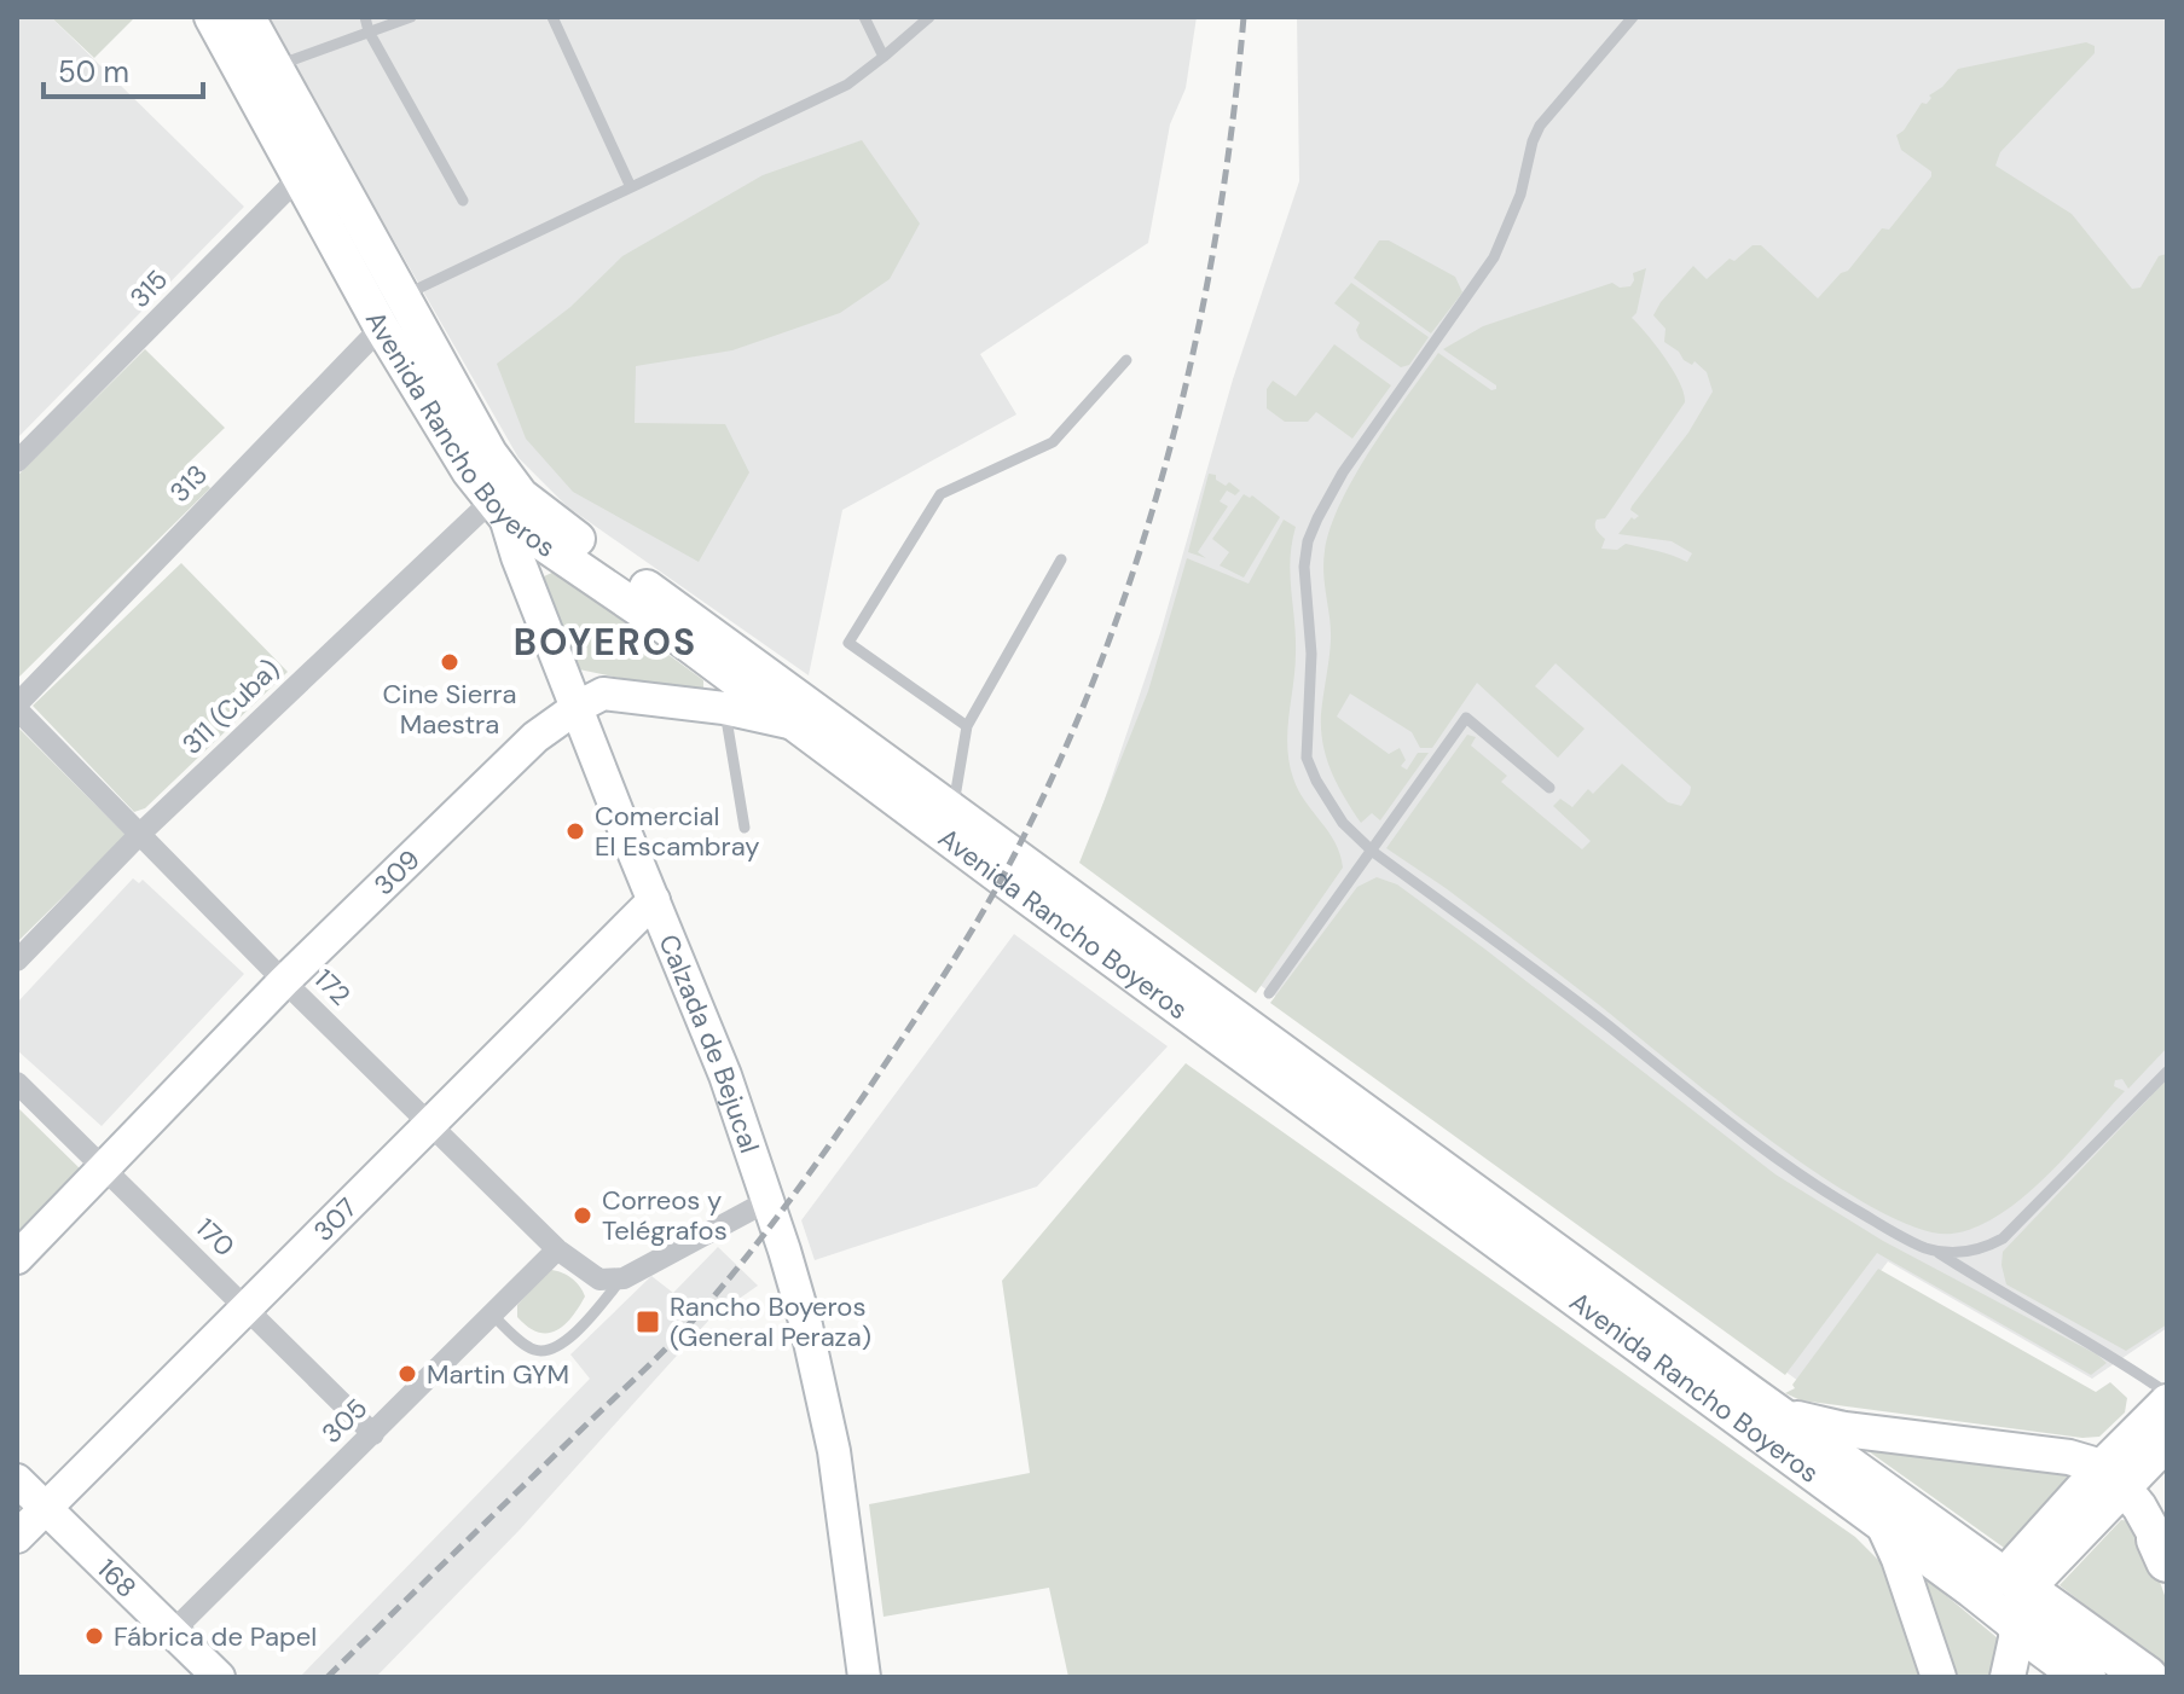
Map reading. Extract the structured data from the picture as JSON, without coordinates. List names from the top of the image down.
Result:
{
  "streets": {
    "highway": ["Avenida Rancho Boyeros"],
    "street": [
      "315",
      "313",
      "311 (Cuba)",
      "309",
      "172",
      "Calzada de Bejucal",
      "307",
      "170",
      "305",
      "168"
    ]
  },
  "crossings": [
    ["Avenida Rancho Boyeros", "313"],
    ["Avenida Rancho Boyeros", "311 (Cuba)"],
    ["Avenida Rancho Boyeros", "309"],
    ["Avenida Rancho Boyeros", "Calzada de Bejucal"],
    ["313", "172"],
    ["311 (Cuba)", "172"],
    ["311 (Cuba)", "Calzada de Bejucal"],
    ["309", "172"],
    ["309", "Calzada de Bejucal"],
    ["309", "170"],
    ["172", "307"],
    ["172", "305"],
    ["Calzada de Bejucal", "307"],
    ["307", "170"],
    ["307", "168"],
    ["170", "305"],
    ["305", "168"]
  ],
  "districts": ["BOYEROS"],
  "places": {
    "other": [
      "Cine Sierra Maestra",
      "Comercial El Escambray",
      "Correos y Telégrafos",
      "Martin GYM",
      "Fábrica de Papel"
    ],
    "transit": ["Rancho Boyeros (General Peraza)"]
  },
  "scale_bar": "50 m"
}
